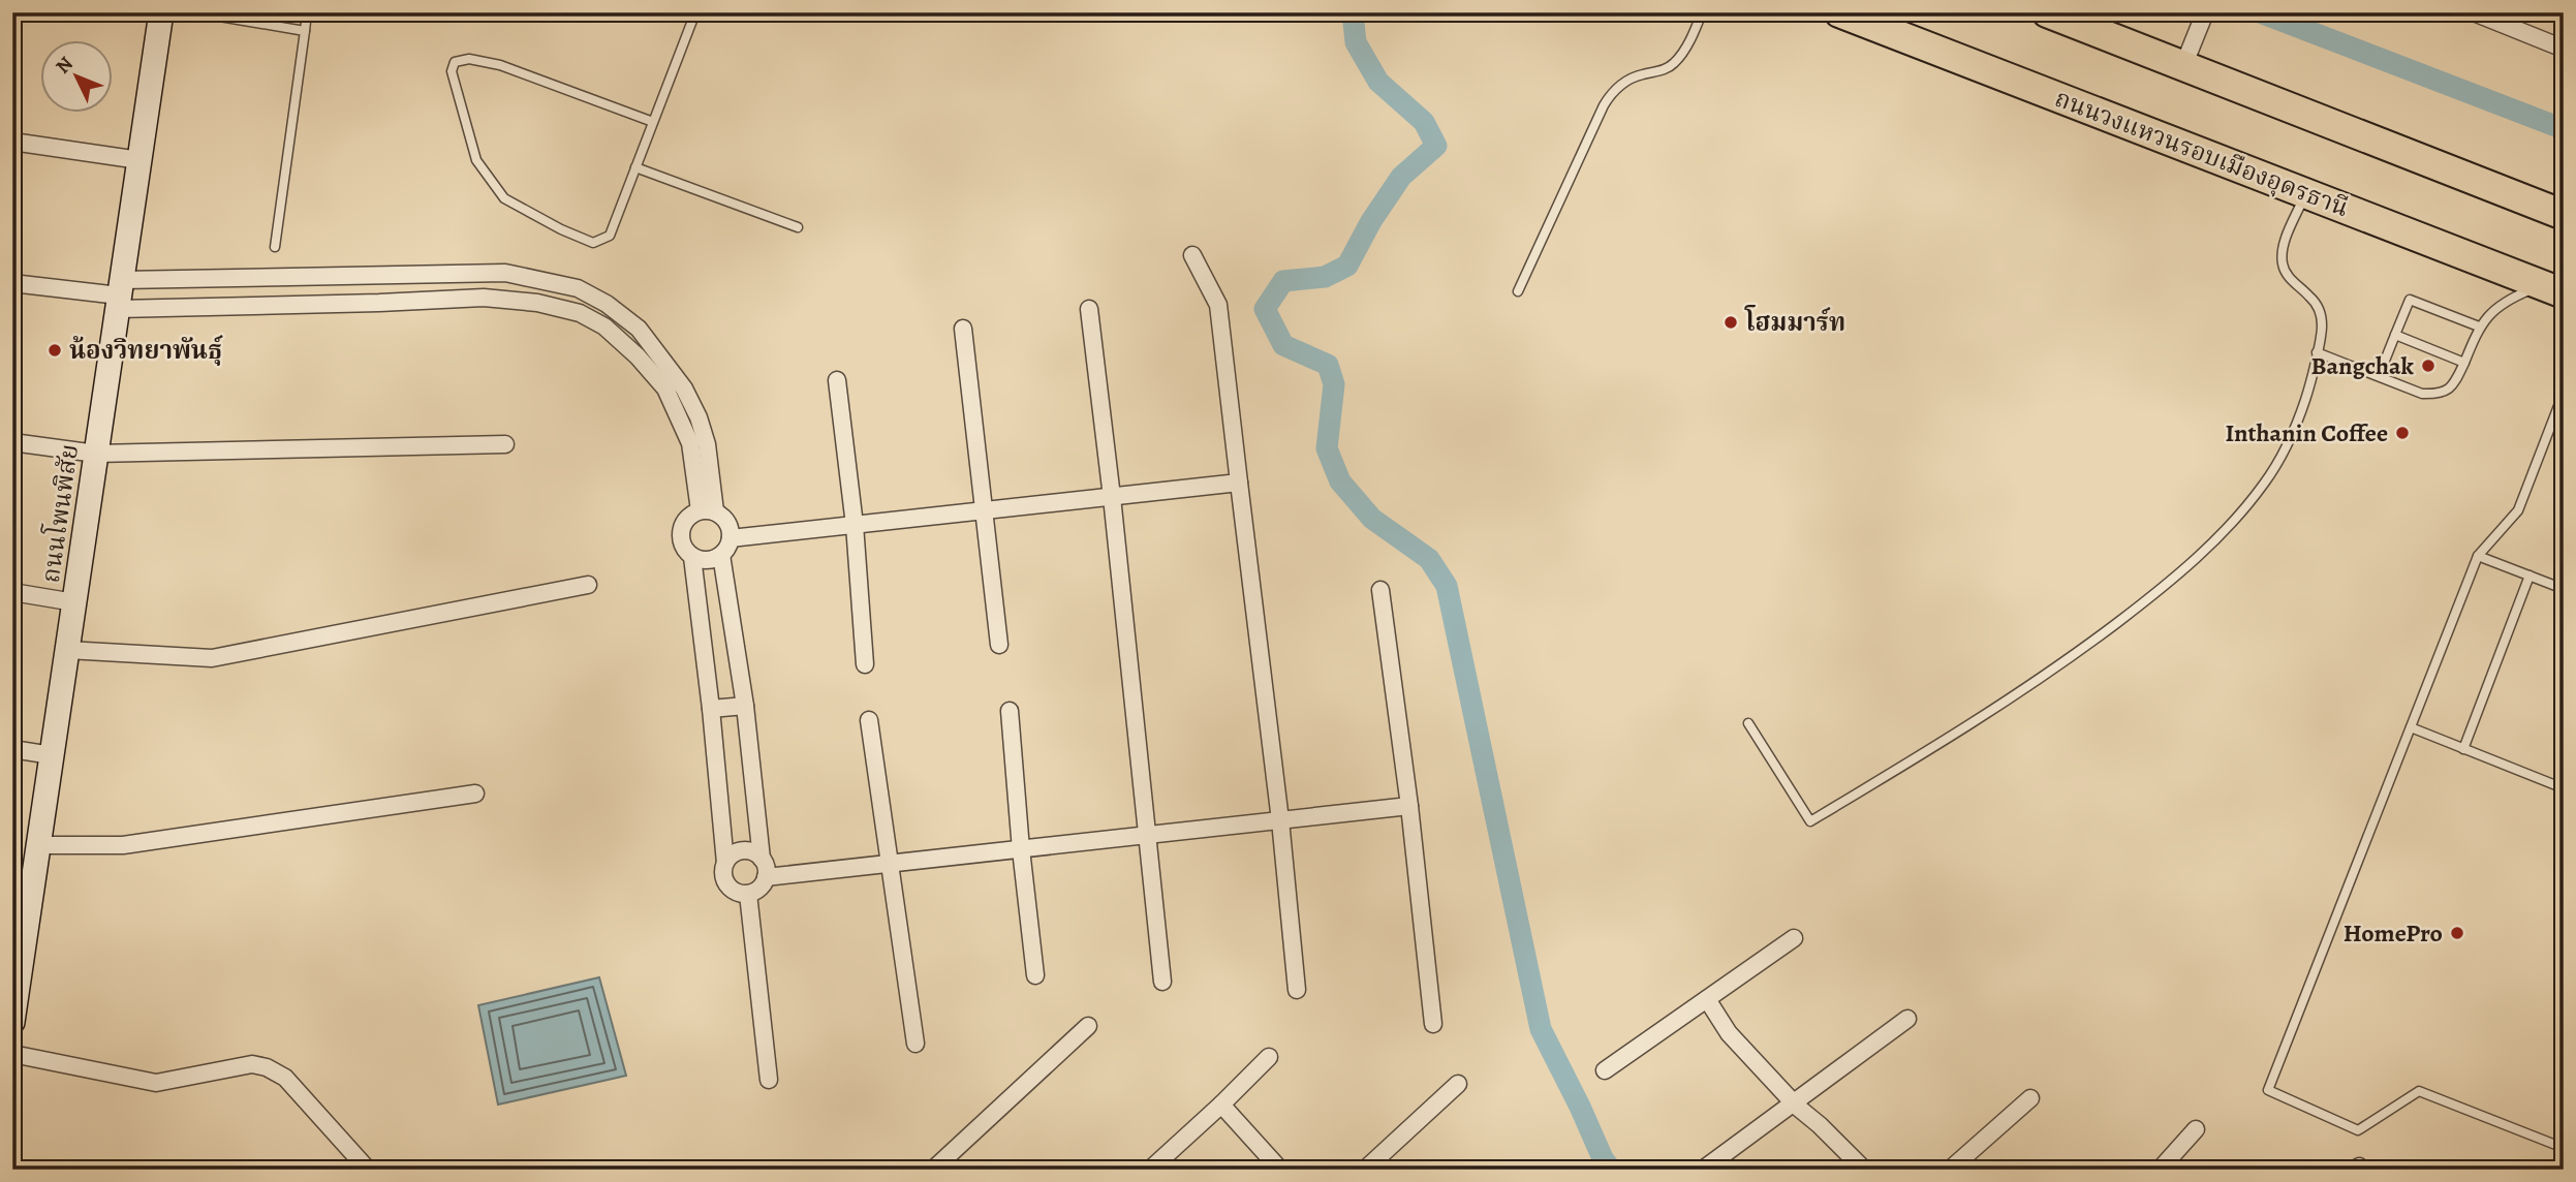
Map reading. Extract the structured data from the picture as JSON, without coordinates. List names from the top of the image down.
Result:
{
  "streets": {
    "highway": ["ถนนวงแหวนรอบเมืองอุดรธานี"],
    "street": ["ถนนโพนพิสัย"]
  },
  "places": [
    "โฮมมาร์ท",
    "น้องวิทยาพันธุ์",
    "Bangchak",
    "Inthanin Coffee",
    "HomePro"
  ],
  "north": "top left"
}
